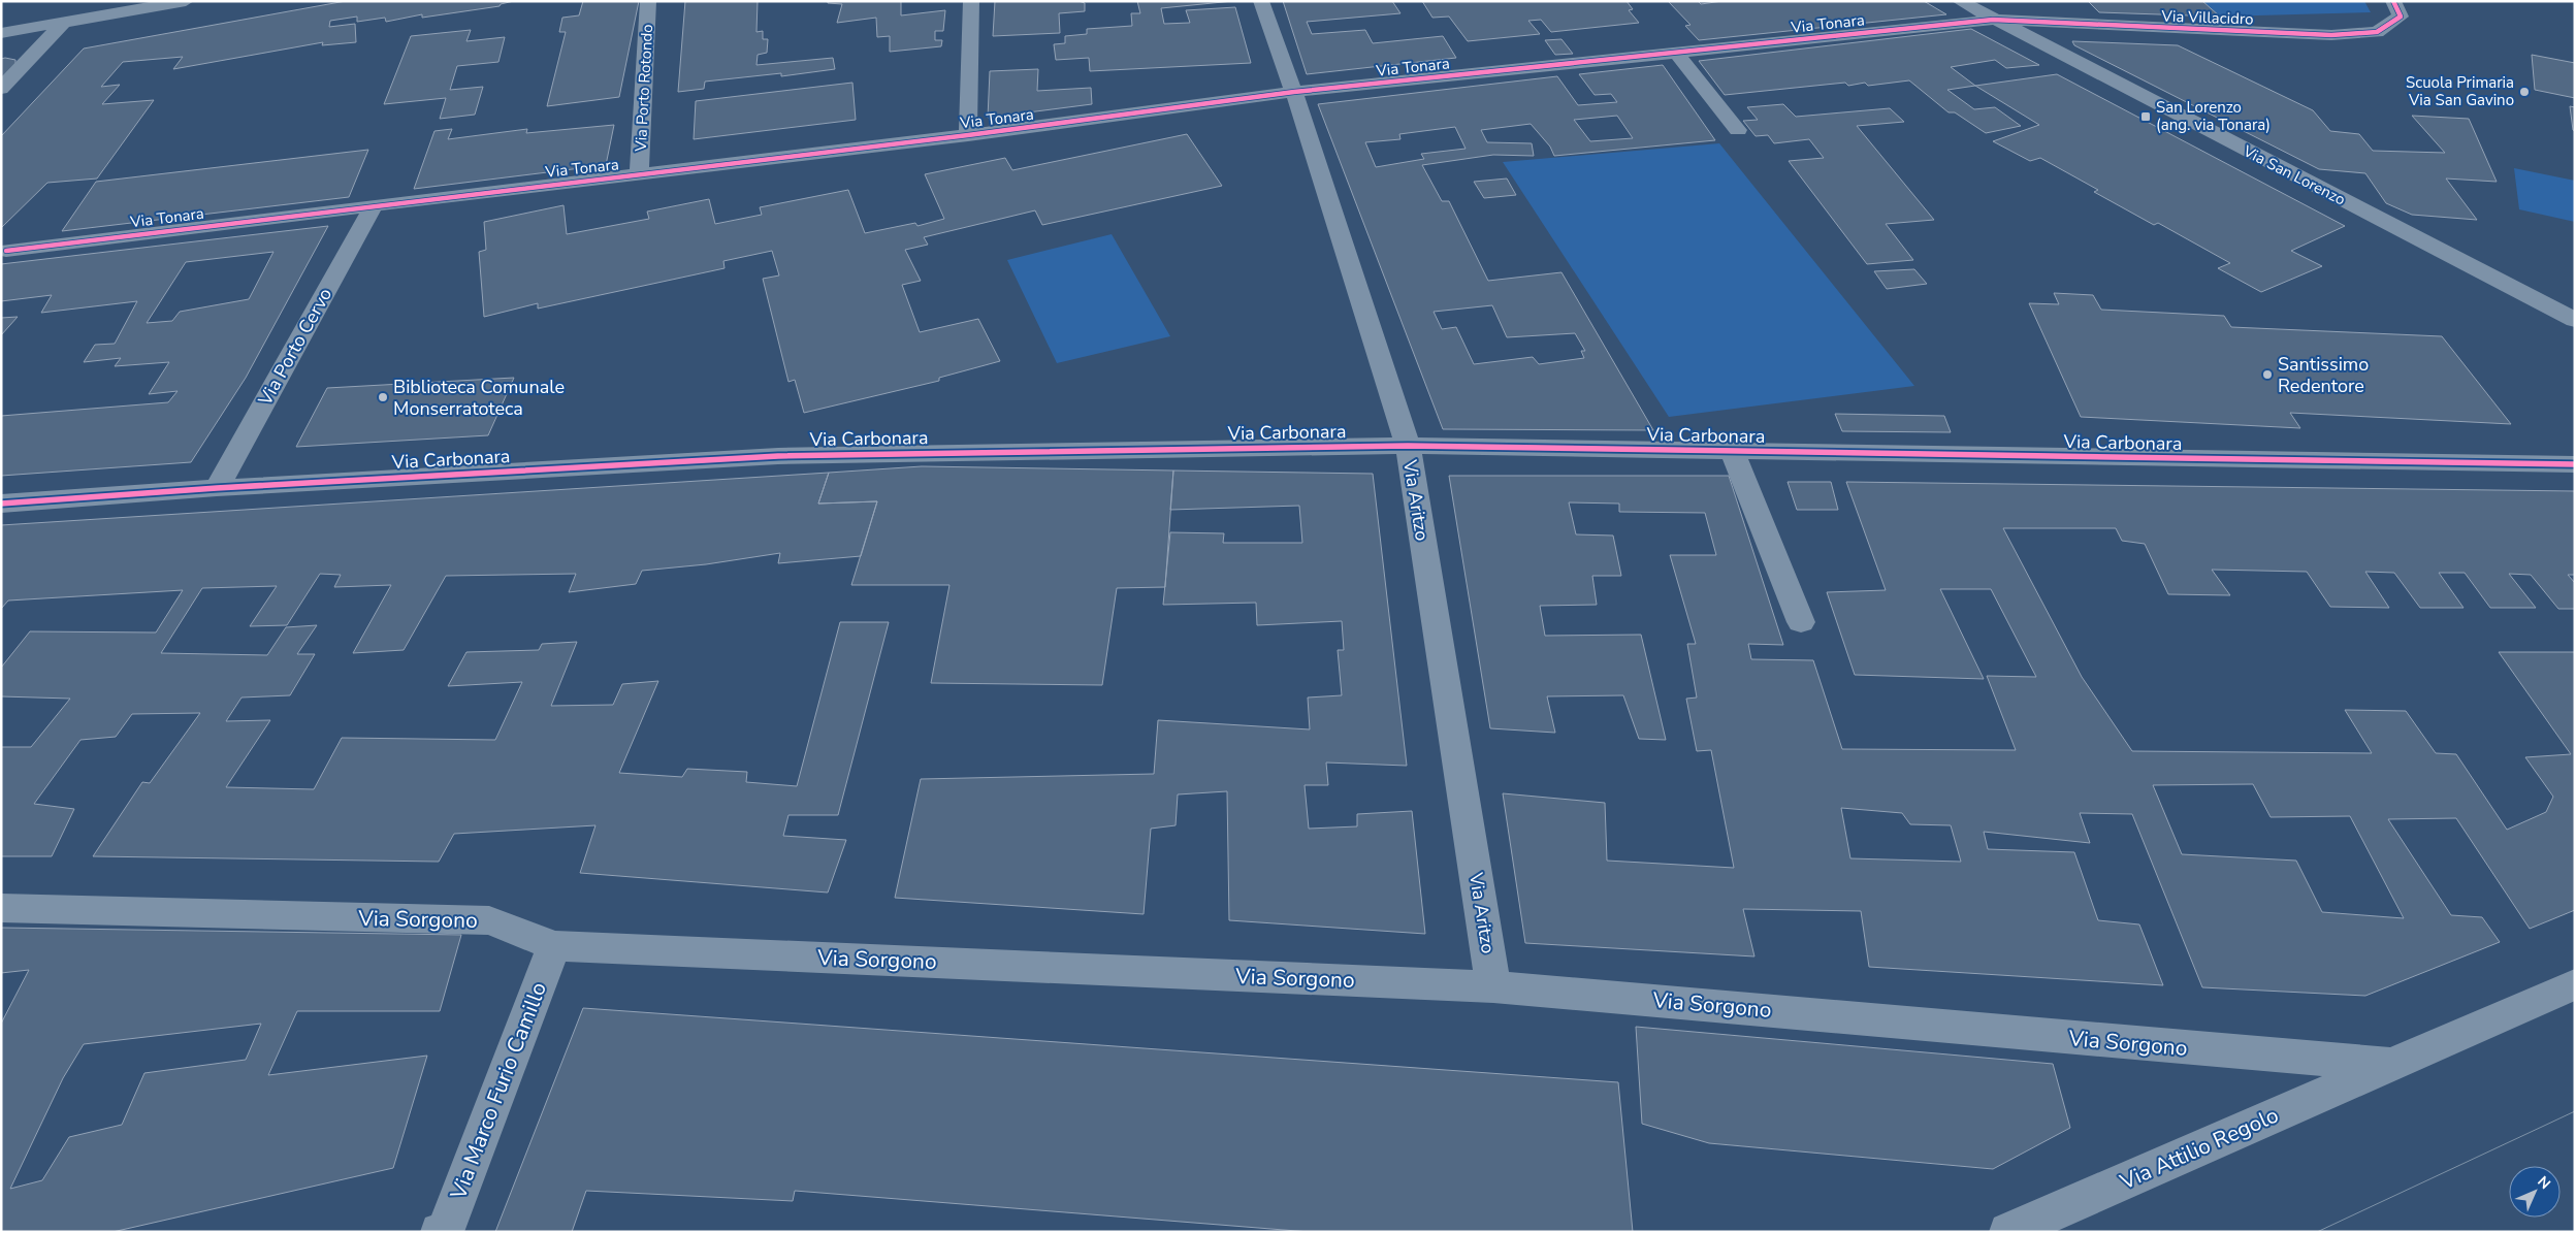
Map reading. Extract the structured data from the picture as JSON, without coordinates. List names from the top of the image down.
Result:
{
  "streets": {
    "street": [
      "Via Villacidro",
      "Via Tonara",
      "Via Porto Rotondo",
      "Via San Lorenzo",
      "Via Porto Cervo",
      "Via Carbonara",
      "Via Aritzo",
      "Via Sorgono",
      "Via Marco Furio Camillo",
      "Via Attilio Regolo"
    ]
  },
  "crossings": [
    ["Via Villacidro", "Via Tonara"],
    ["Via Villacidro", "Via San Lorenzo"],
    ["Via Tonara", "Via Porto Rotondo"],
    ["Via Tonara", "Via San Lorenzo"],
    ["Via Tonara", "Via Porto Cervo"],
    ["Via Tonara", "Via Aritzo"],
    ["Via Porto Cervo", "Via Carbonara"],
    ["Via Carbonara", "Via Aritzo"],
    ["Via Aritzo", "Via Sorgono"],
    ["Via Sorgono", "Via Marco Furio Camillo"],
    ["Via Sorgono", "Via Attilio Regolo"]
  ],
  "places": {
    "other": ["Scuola Primaria Via San Gavino", "Santissimo Redentore", "Biblioteca Comunale Monserratoteca"],
    "transit": ["San Lorenzo (ang. via Tonara)"]
  },
  "north": "top right"
}
